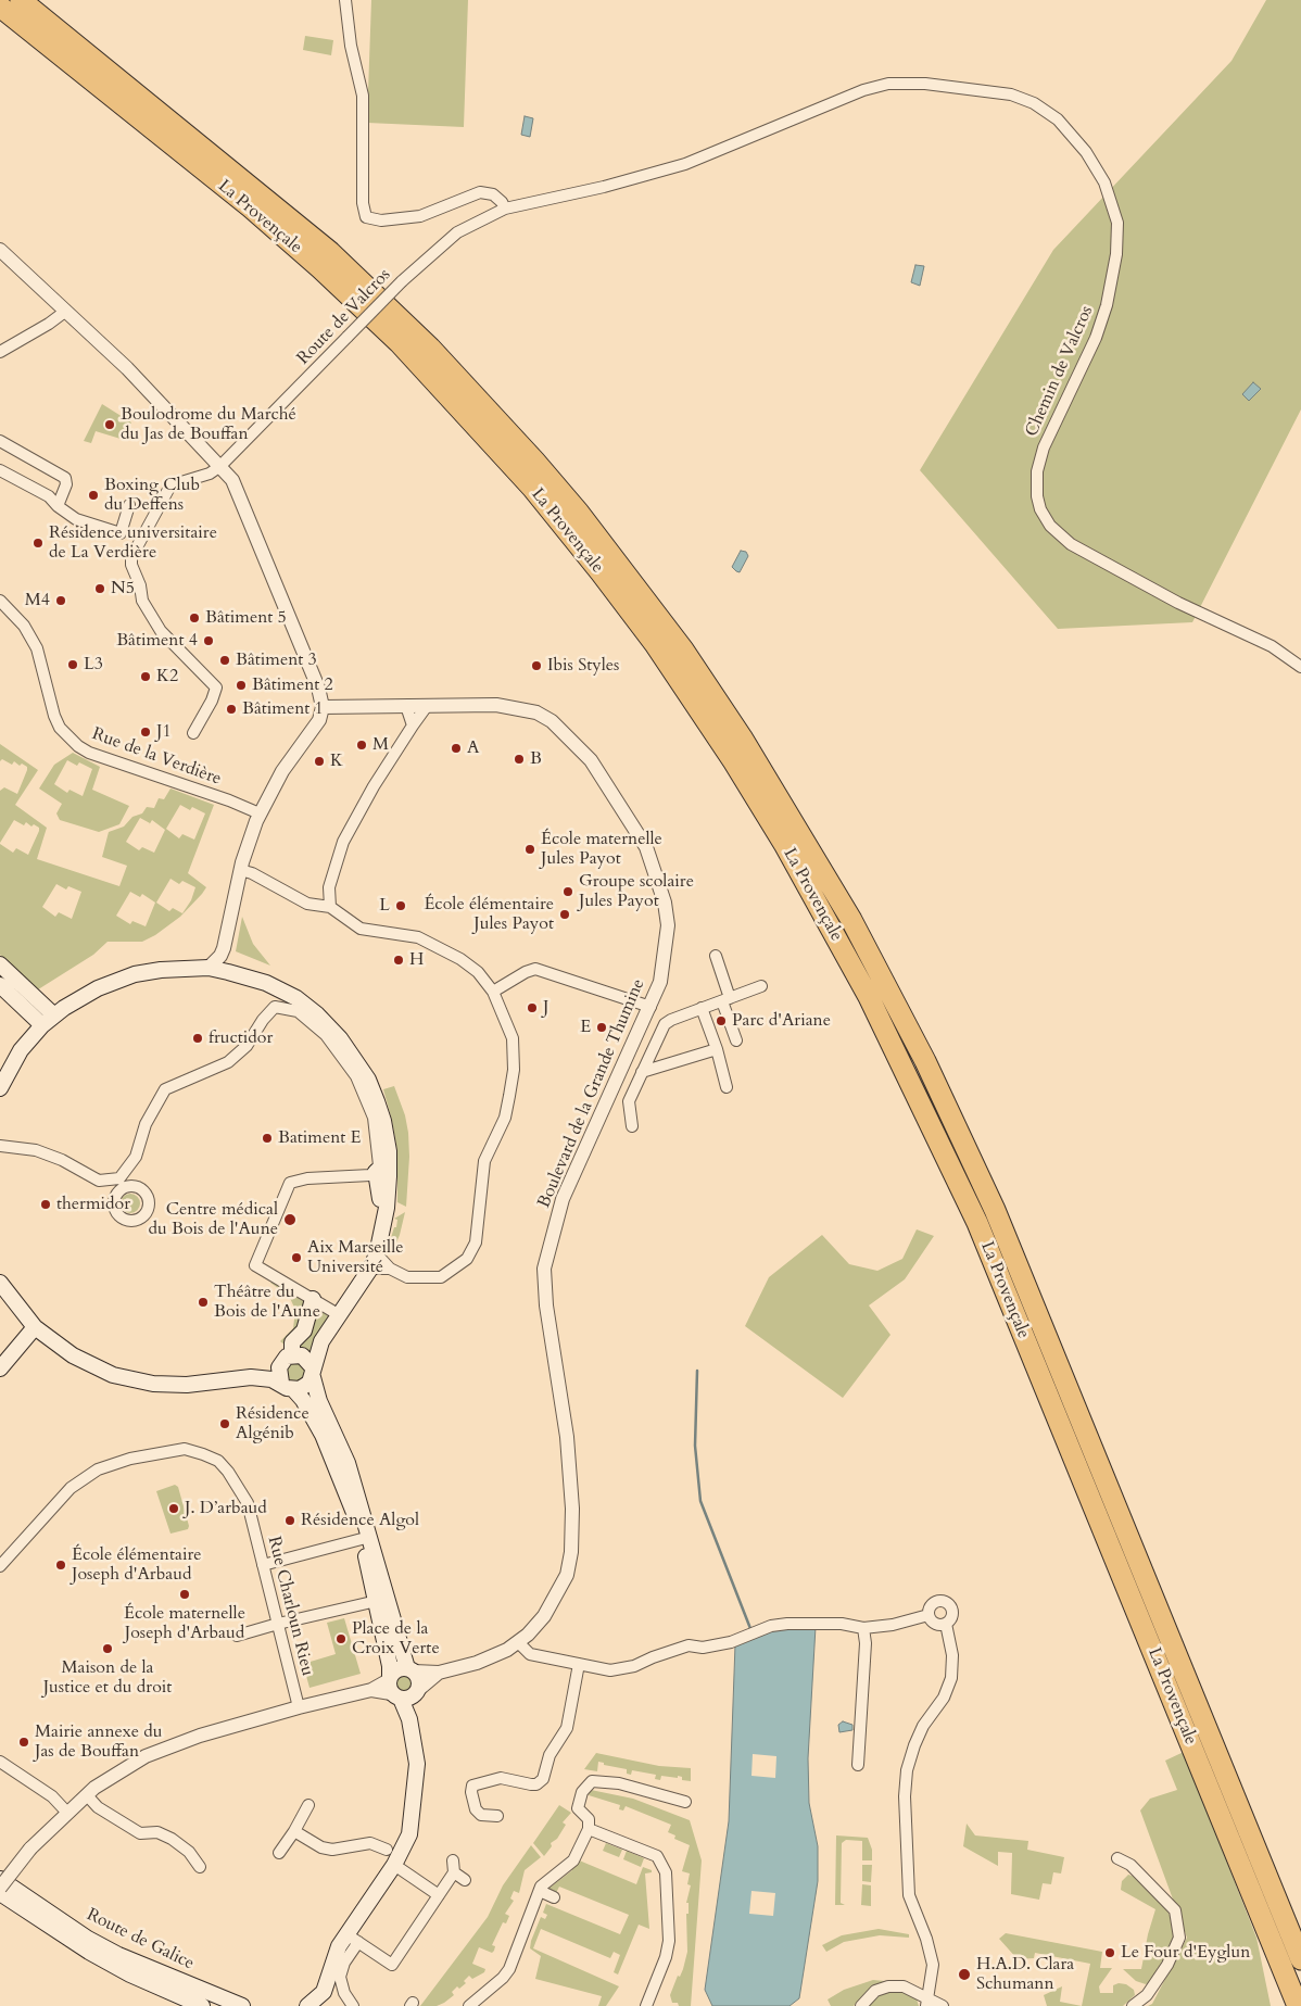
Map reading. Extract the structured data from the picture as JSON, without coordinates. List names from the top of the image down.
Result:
{
  "streets": {
    "highway": ["La Provençale"],
    "main road": ["Route de Galice"],
    "street": [
      "Route de Valcros",
      "Chemin de Valcros",
      "Rue de la Verdière",
      "Boulevard de la Grande Thumine",
      "Rue Charloun Rieu"
    ]
  },
  "crossings": [
    ["Route de Valcros", "Chemin de Valcros"]
  ],
  "places": [
    "Boulodrome du Marché du Jas de Bouffan",
    "Boxing Club du Deffens",
    "Résidence universitaire de La Verdière",
    "N5",
    "M4",
    "Bâtiment 5",
    "Bâtiment 4",
    "Bâtiment 3",
    "L3",
    "Ibis Styles",
    "K2",
    "Bâtiment 2",
    "Bâtiment 1",
    "J1",
    "M",
    "A",
    "B",
    "K",
    "École maternelle Jules Payot",
    "Groupe scolaire Jules Payot",
    "L",
    "École élémentaire Jules Payot",
    "H",
    "J",
    "Parc d'Ariane",
    "E",
    "fructidor",
    "Batiment E",
    "thermidor",
    "Centre médical du Bois de l'Aune",
    "Aix Marseille Université",
    "Théâtre du Bois de l'Aune",
    "Résidence Algénib",
    "J. D’arbaud",
    "Résidence Algol",
    "École élémentaire Joseph d'Arbaud",
    "École maternelle Joseph d'Arbaud",
    "Place de la Croix Verte",
    "Maison de la Justice et du droit",
    "Mairie annexe du Jas de Bouffan",
    "Le Four d'Eyglun",
    "H.A.D. Clara Schumann"
  ]
}
